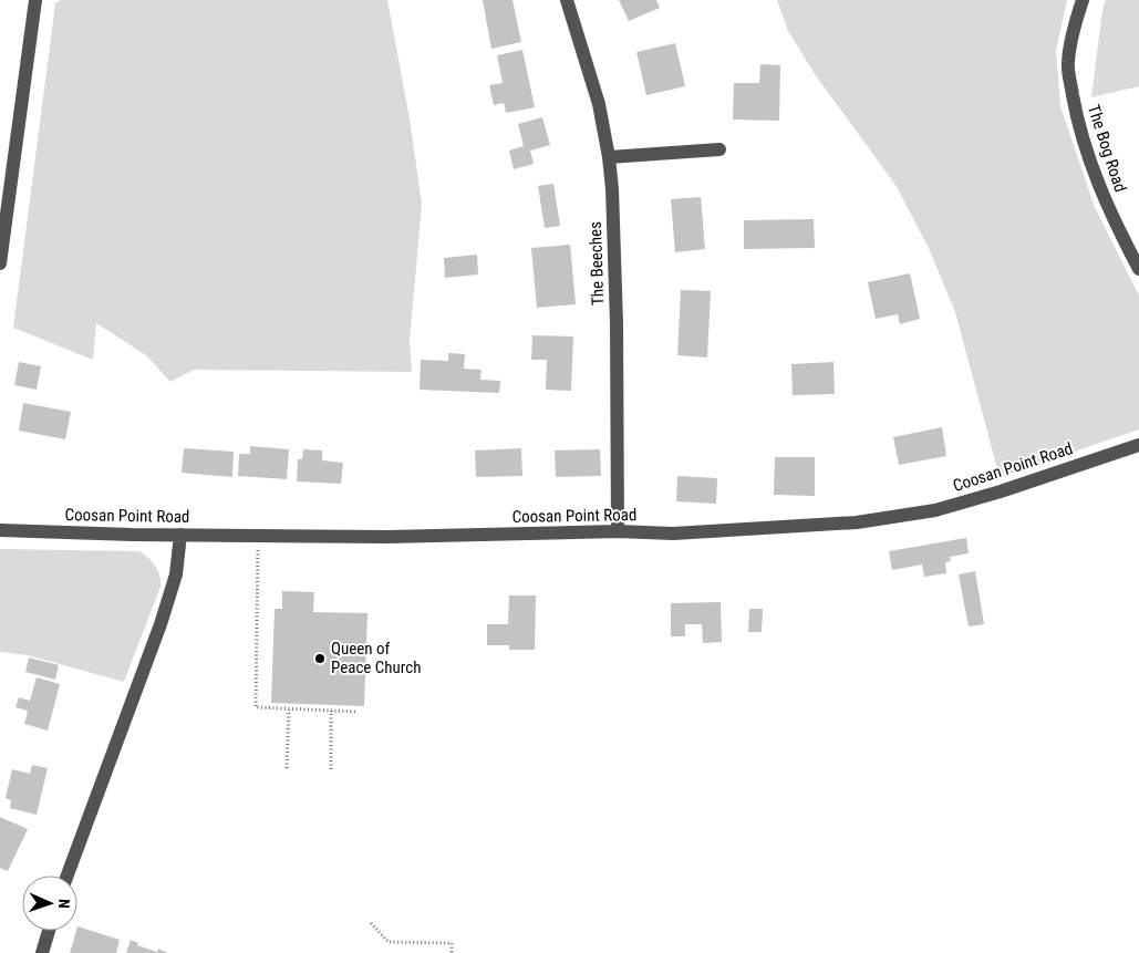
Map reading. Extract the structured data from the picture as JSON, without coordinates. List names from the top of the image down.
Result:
{
  "streets": {
    "street": ["The Bog Road", "The Beeches", "Coosan Point Road"]
  },
  "crossings": [
    ["The Beeches", "Coosan Point Road"]
  ],
  "places": ["Queen of Peace Church"],
  "north": "right"
}
